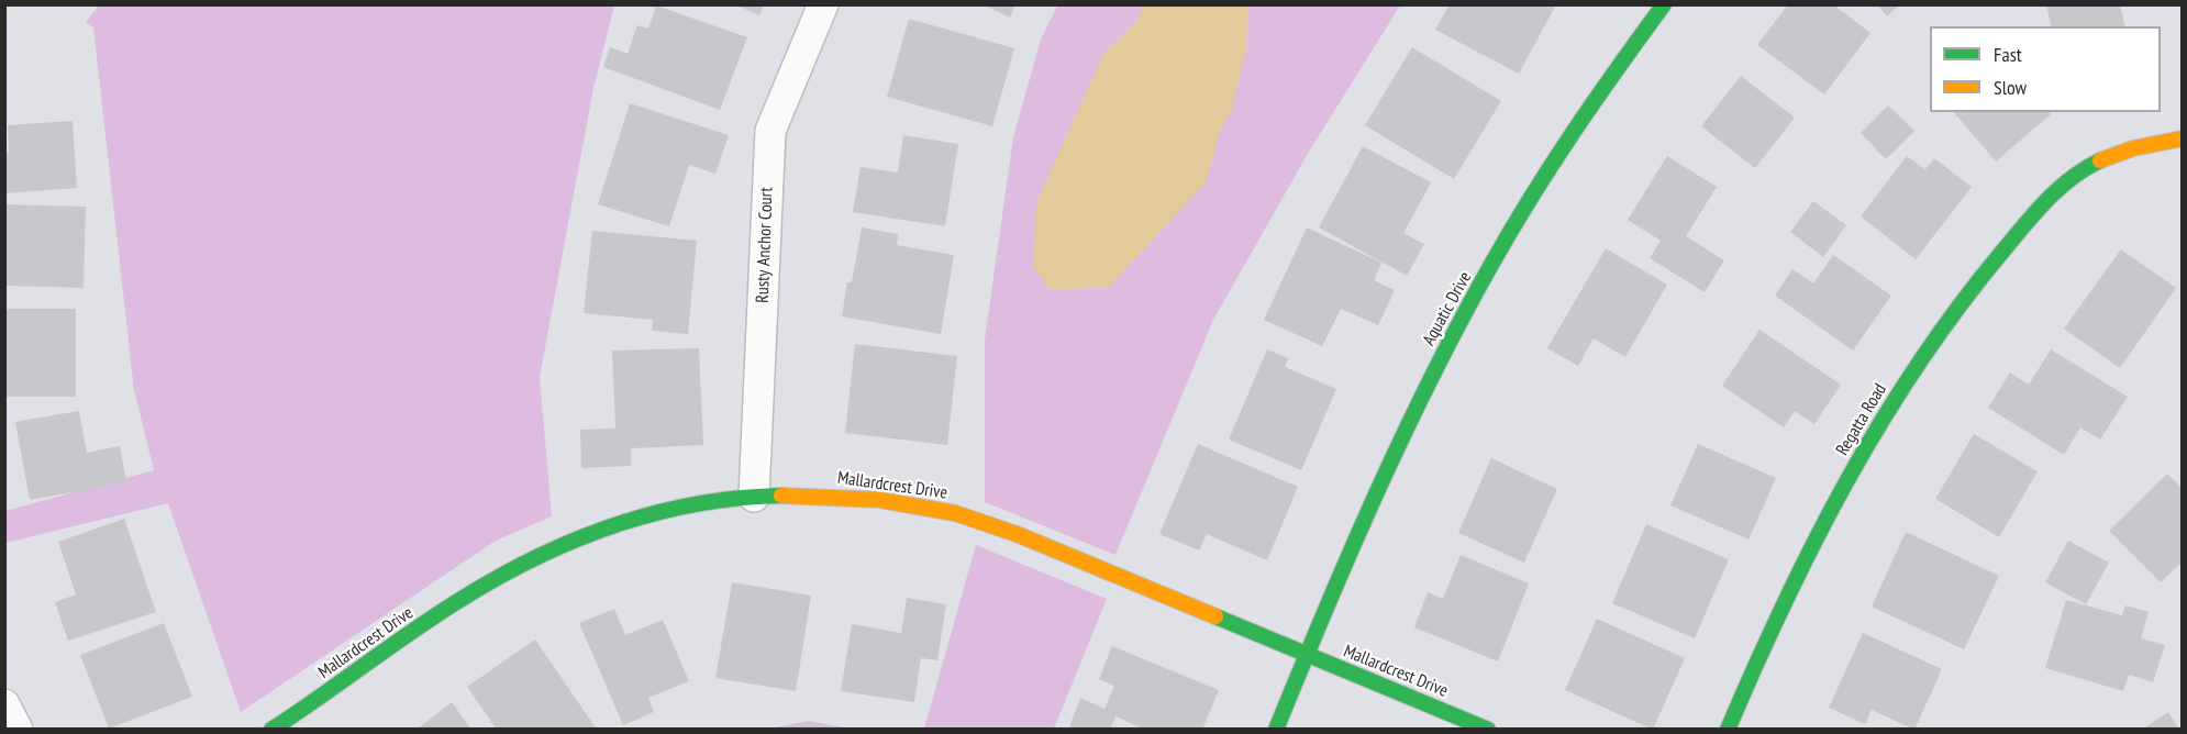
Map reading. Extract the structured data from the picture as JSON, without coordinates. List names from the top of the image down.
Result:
{
  "streets": {
    "street": [
      "Rusty Anchor Court",
      "Aquatic Drive",
      "Regatta Road",
      "Mallardcrest Drive"
    ]
  },
  "crossings": [
    ["Rusty Anchor Court", "Mallardcrest Drive"],
    ["Aquatic Drive", "Mallardcrest Drive"]
  ],
  "legend": ["Fast", "Slow"]
}
